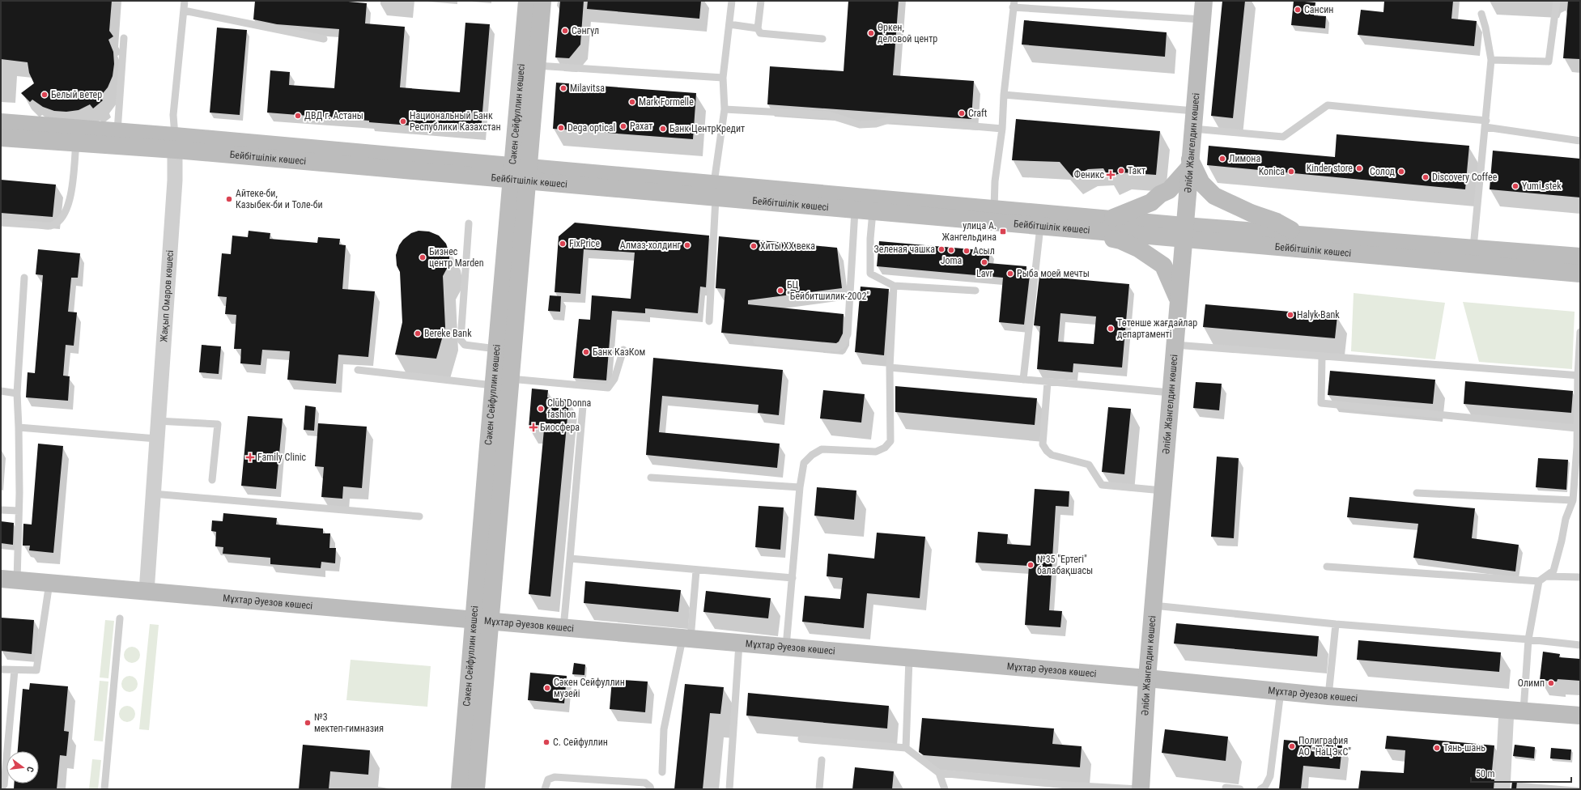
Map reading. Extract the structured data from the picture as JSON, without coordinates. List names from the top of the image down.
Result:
{
  "streets": {
    "main road": [
      "Сәкен Сейфуллин көшесі",
      "Әліби Жангелдин көшесі",
      "Бейбітшілік көшесі",
      "Мұхтар Әуезов көшесі"
    ],
    "street": ["Жақып Омаров көшесі"]
  },
  "crossings": [
    ["Сәкен Сейфуллин көшесі", "Бейбітшілік көшесі"],
    ["Сәкен Сейфуллин көшесі", "Мұхтар Әуезов көшесі"],
    ["Әліби Жангелдин көшесі", "Бейбітшілік көшесі"],
    ["Әліби Жангелдин көшесі", "Мұхтар Әуезов көшесі"],
    ["Бейбітшілік көшесі", "Жақып Омаров көшесі"],
    ["Жақып Омаров көшесі", "Мұхтар Әуезов көшесі"]
  ],
  "places": {
    "other": [
      "Сансин",
      "Сәнгүл",
      "Өркен, деловой центр",
      "Milavitsa",
      "Белый ветер",
      "Mark Formelle",
      "Craft",
      "ДВД г. Астаны",
      "Национальный Банк Республики Казахстан",
      "Рахат",
      "Dega optical",
      "Банк ЦентрКредит",
      "Лимона",
      "Kinder store",
      "Такт",
      "Konica",
      "Солод",
      "Discovery Coffee",
      "Yumi_stek",
      "Айтеке-би, Казыбек-би и Толе-би",
      "FixPrice",
      "Алмаз-холдинг",
      "Хиты ХХ века",
      "Зеленая чашка",
      "Joma",
      "Асыл",
      "Бизнес центр Marden",
      "Lavr",
      "Рыба моей мечты",
      "БЦ \"Бейбитшилик-2002\"",
      "Halyk Bank",
      "Төтенше жағдайлар департаменті",
      "Bereke Bank",
      "Банк КазКом",
      "Club Donna fashion",
      "№35 \"Ертегі\" балабақшасы",
      "Олимп",
      "Сәкен Сейфуллин музейі",
      "№3 мектеп-гимназия",
      "С. Сейфуллин",
      "Полиграфия АО \"НаЦЭкС\"",
      "Тянь-шань"
    ],
    "health": ["Феникс", "Биосфера", "Family Clinic"],
    "transit": ["улица А. Жангельдина"]
  },
  "scale_bar": "50 m",
  "north": "right"
}
